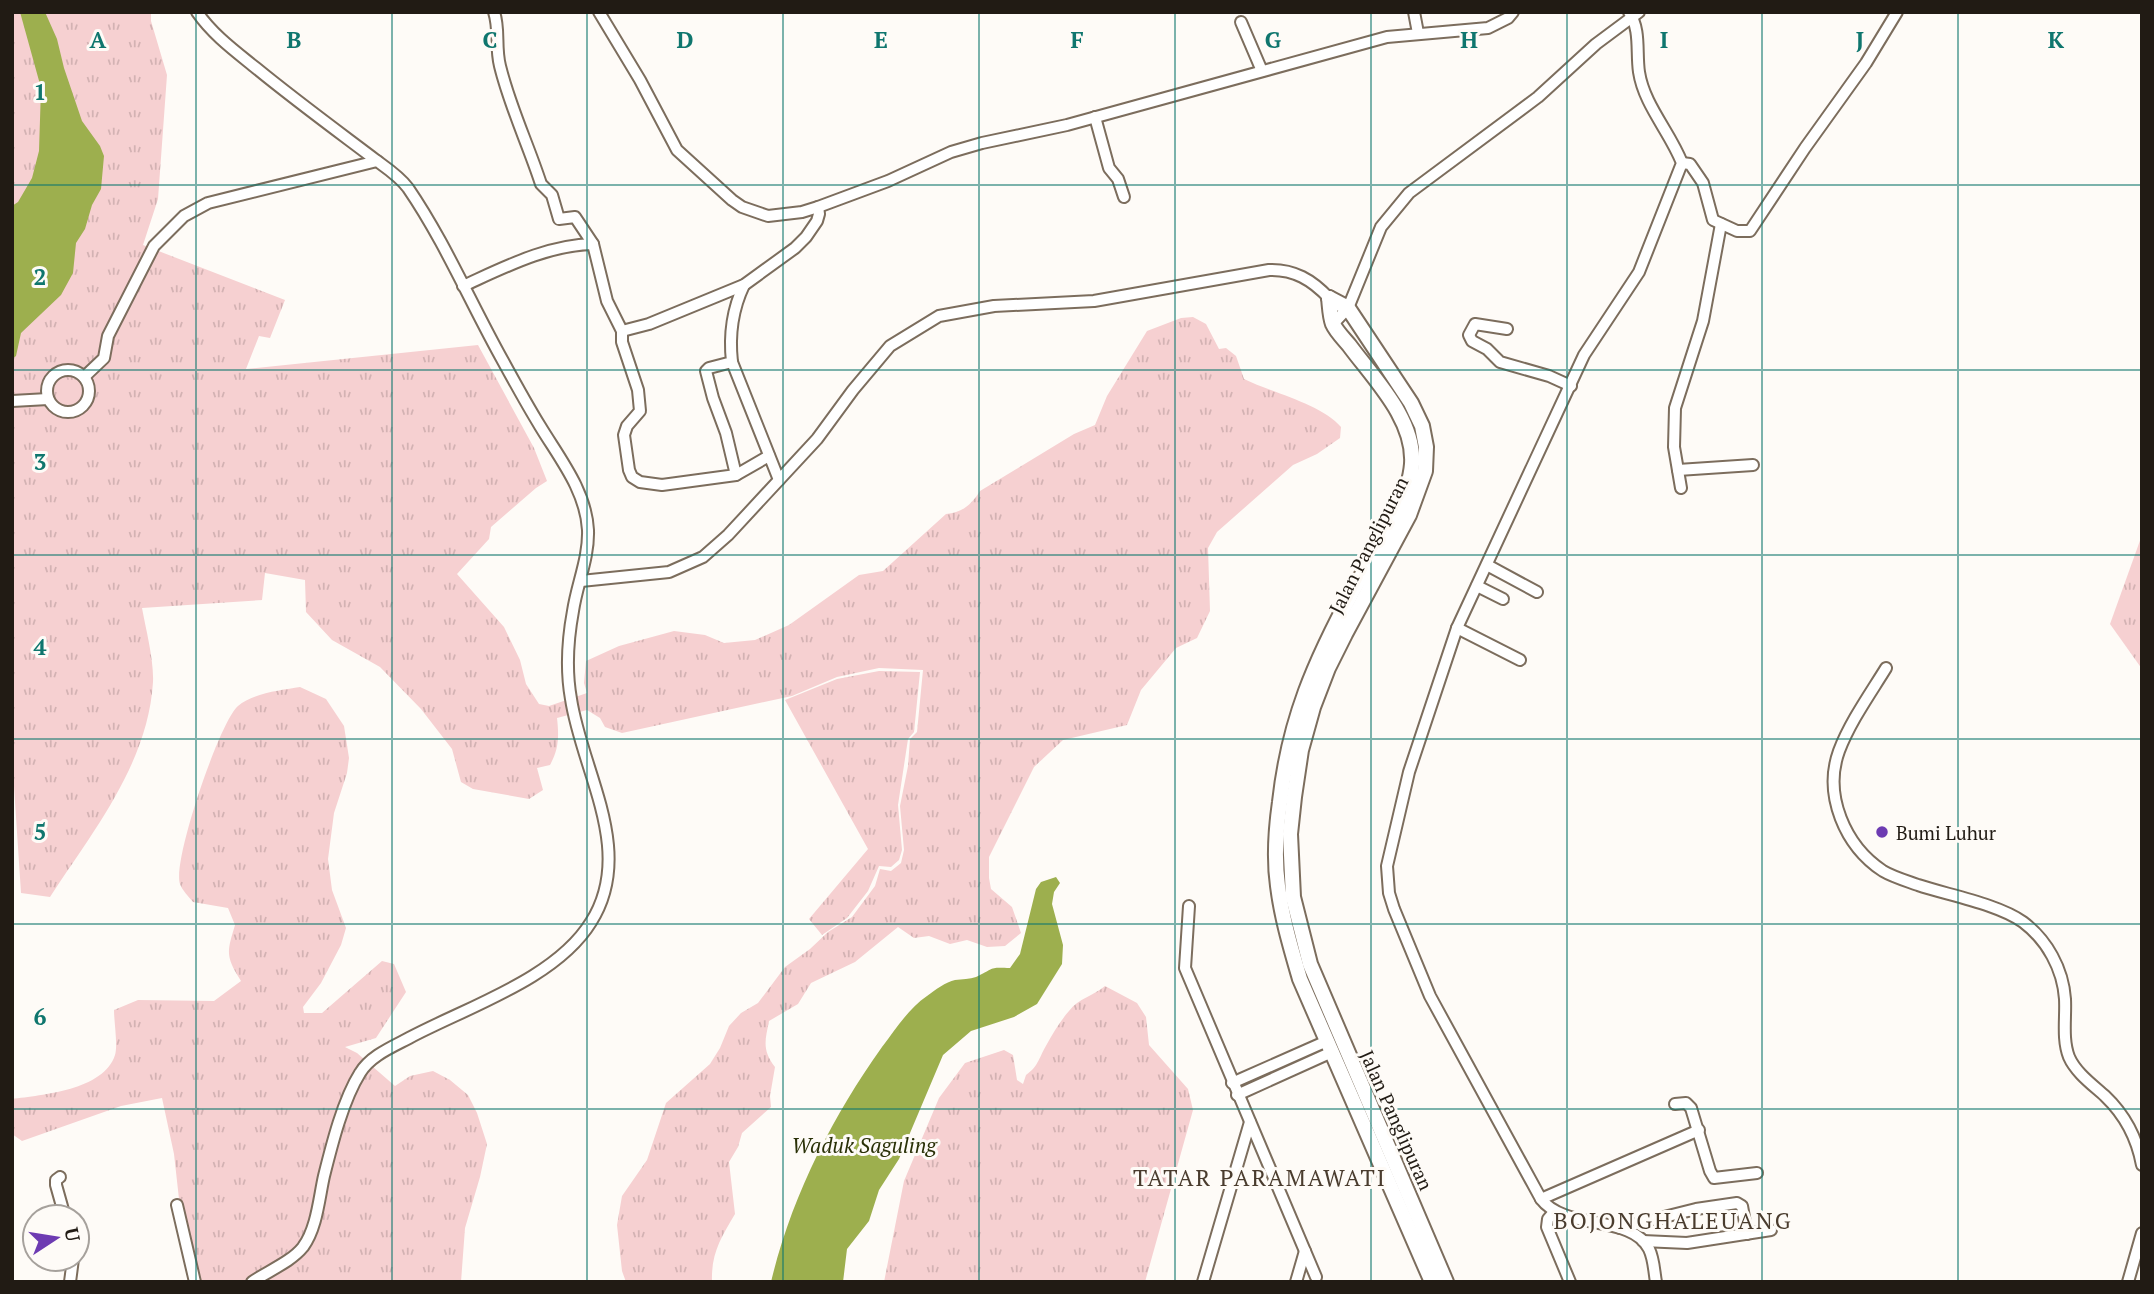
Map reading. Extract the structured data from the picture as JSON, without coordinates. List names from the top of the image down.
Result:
{
  "streets": {
    "main road": ["Jalan Panglipuran"]
  },
  "districts": ["TATAR PARAMAWATI", "BOJONGHALEUANG"],
  "water": ["Waduk Saguling"],
  "places": ["Bumi Luhur"],
  "north": "right",
  "grid": {
    "columns": [
      "A",
      "B",
      "C",
      "D",
      "E",
      "F",
      "G",
      "H",
      "I",
      "J",
      "K"
    ],
    "rows": [
      "1",
      "2",
      "3",
      "4",
      "5",
      "6"
    ]
  }
}
